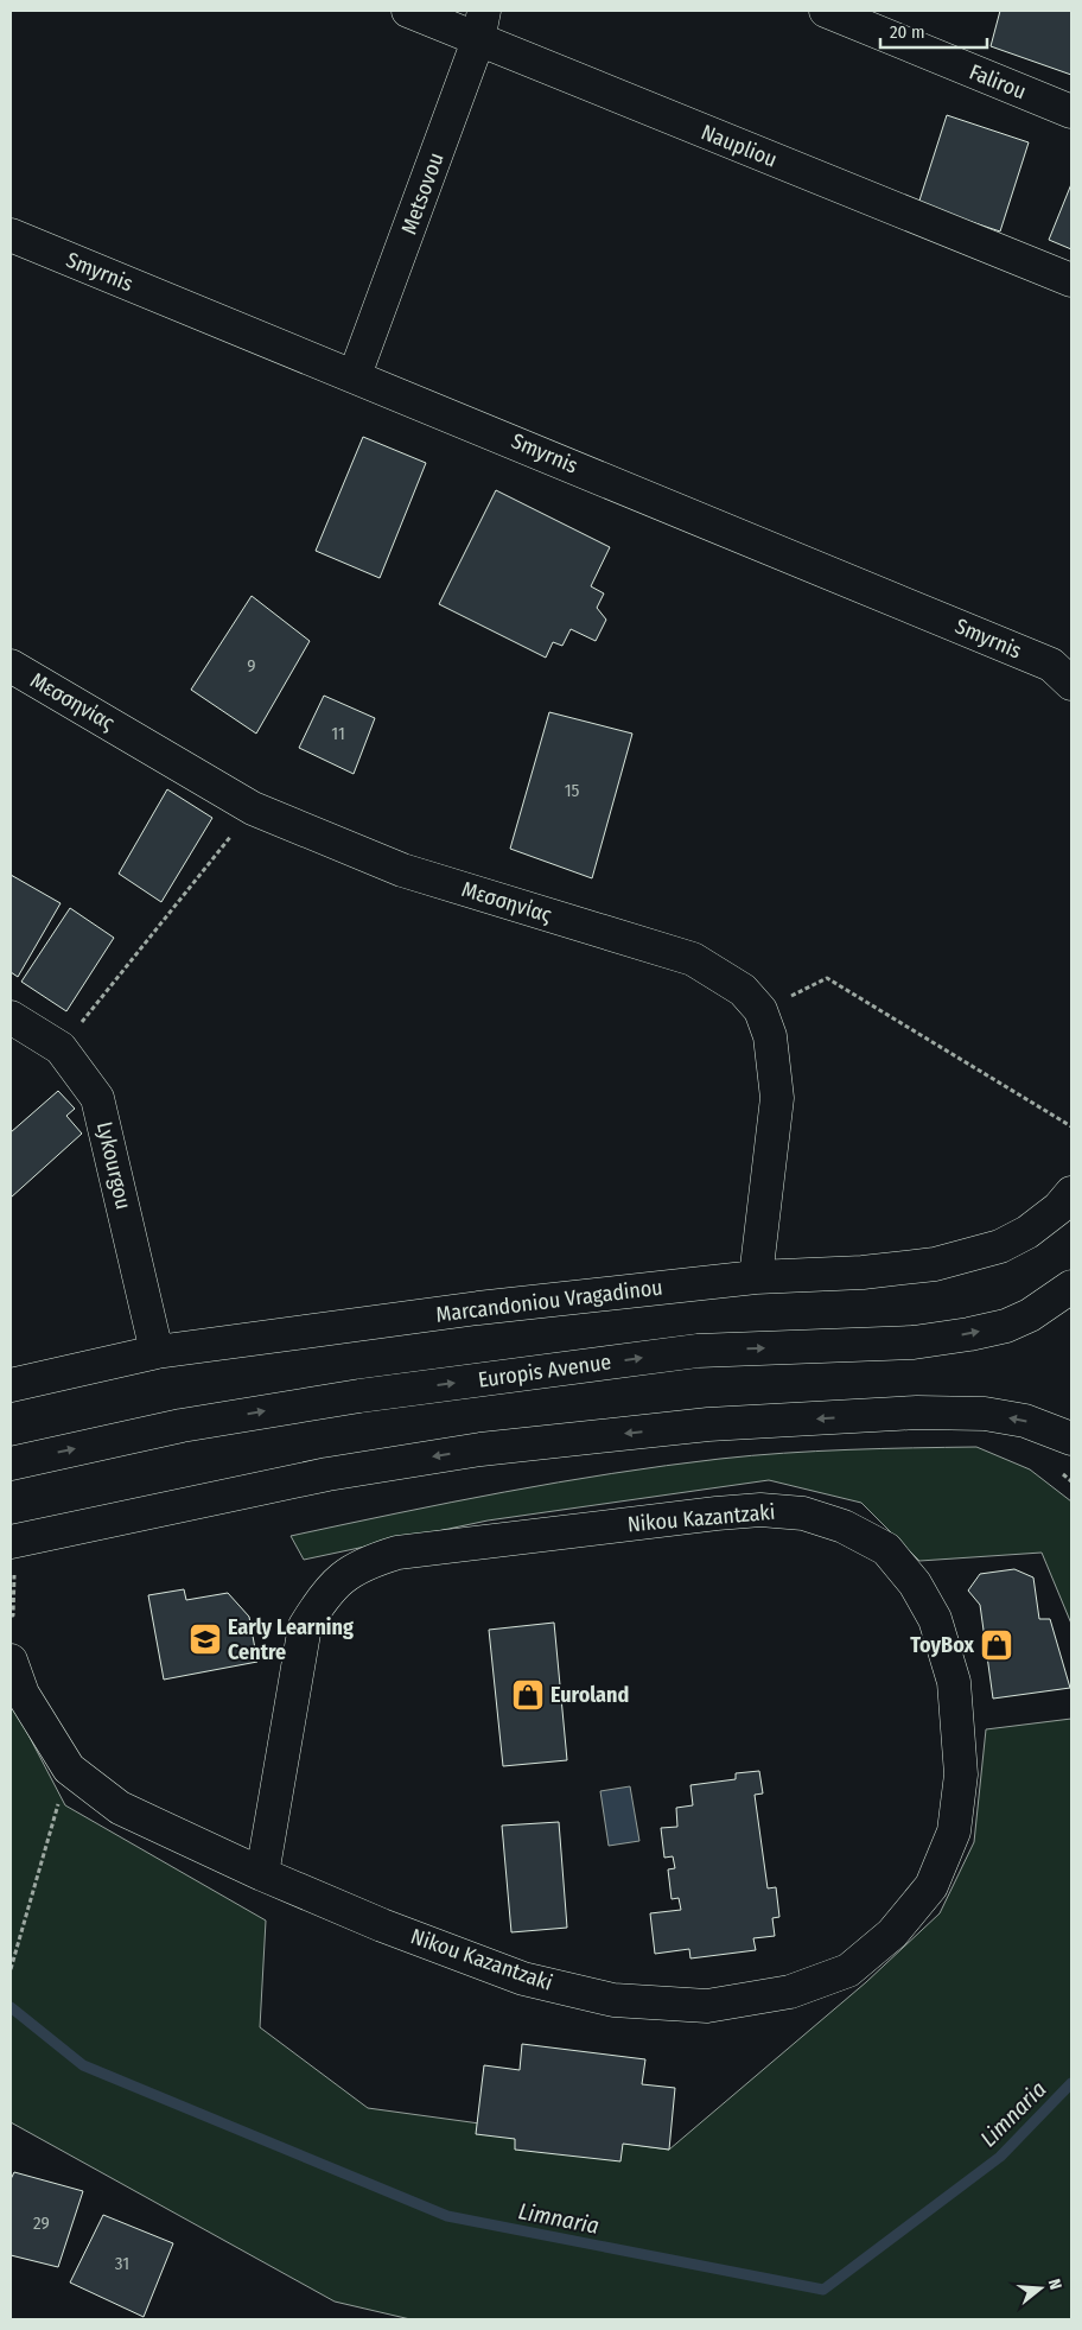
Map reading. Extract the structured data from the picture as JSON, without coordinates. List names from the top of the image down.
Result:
{
  "streets": {
    "main road": [
      "Falirou",
      "Naupliou",
      "Metsovou",
      "Smyrnis",
      "Μεσσηνίας",
      "Lykourgou",
      "Marcandoniou Vragadinou",
      "Europis Avenue",
      "Nikou Kazantzaki"
    ]
  },
  "crossings": [
    ["Naupliou", "Metsovou"],
    ["Metsovou", "Smyrnis"],
    ["Μεσσηνίας", "Marcandoniou Vragadinou"],
    ["Lykourgou", "Marcandoniou Vragadinou"]
  ],
  "water": ["Limnaria"],
  "places": {
    "school or university": ["Early Learning Centre"],
    "shop": ["ToyBox", "Euroland"]
  },
  "house_numbers": [
    "9",
    "11",
    "15",
    "29",
    "31"
  ],
  "scale_bar": "20 m",
  "north": "right"
}
